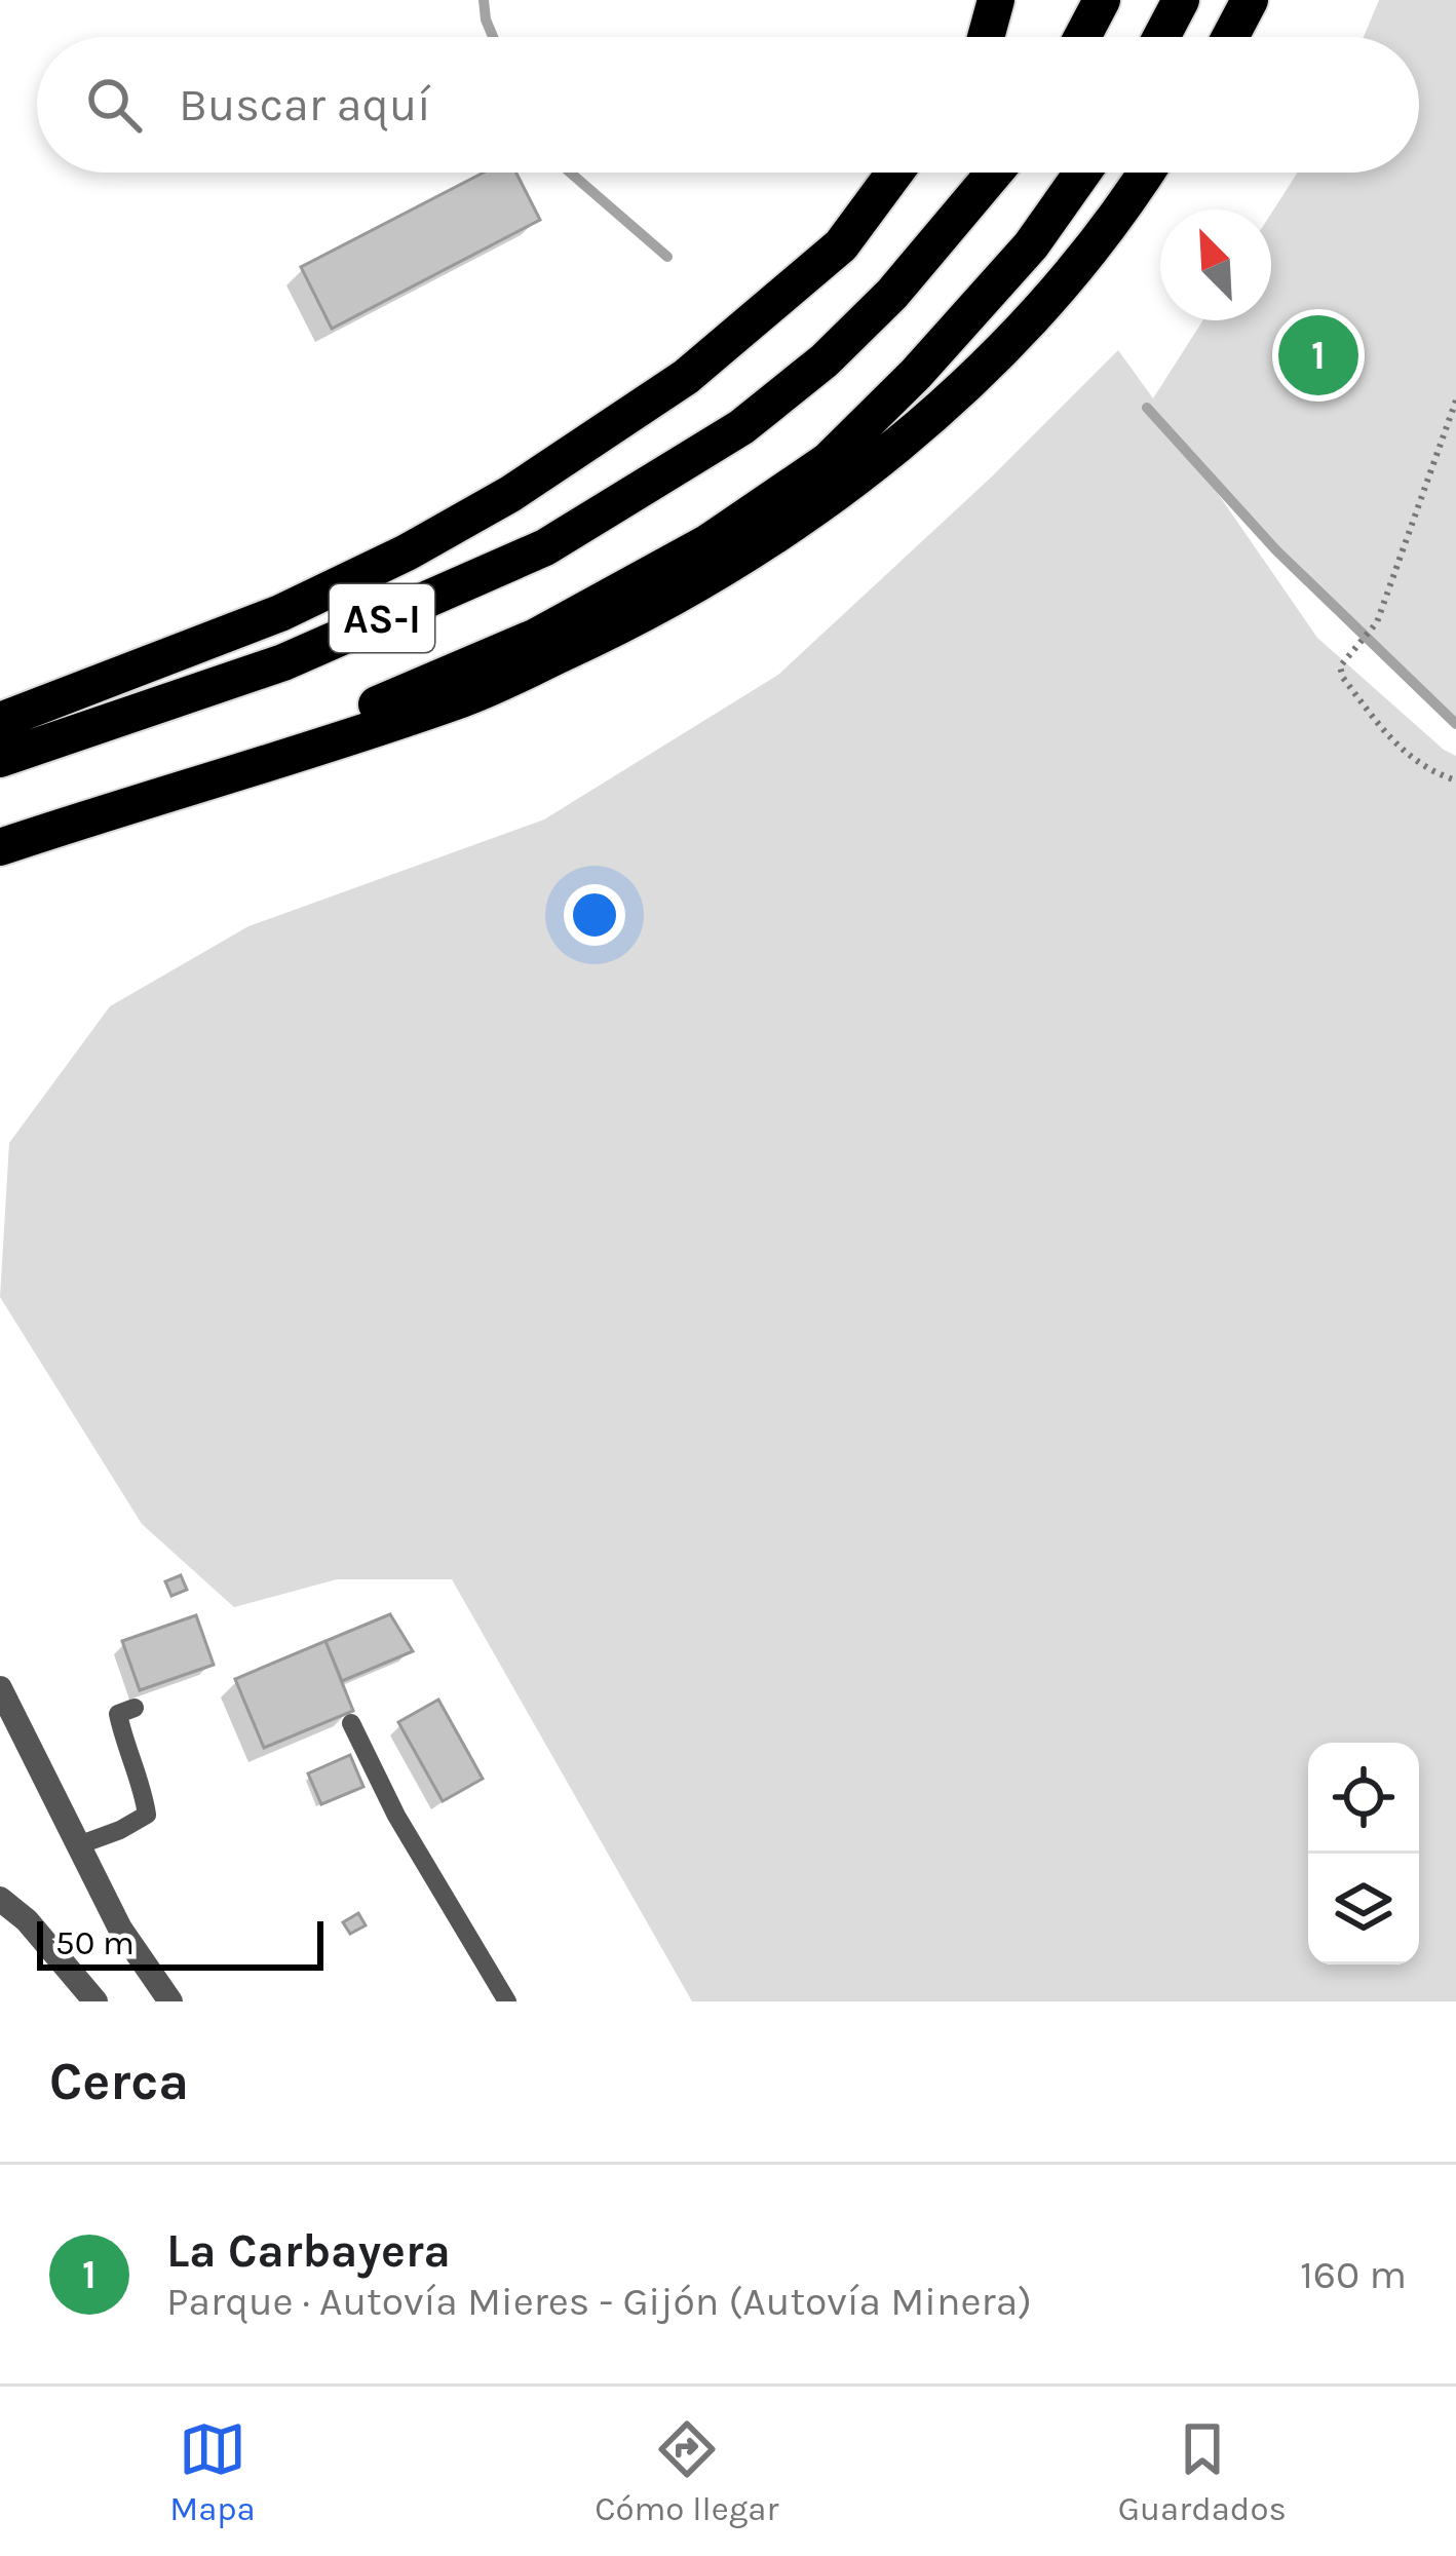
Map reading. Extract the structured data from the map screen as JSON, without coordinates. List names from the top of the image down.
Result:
{
  "streets": {
    "highway": ["AS-I"]
  },
  "scale_bar": "50 m",
  "north": "top left",
  "page": {
    "search": "Buscar aquí",
    "pins": "1",
    "scale": "50 m",
    "heading": "Cerca",
    "list": [
      {
        "mark": "1",
        "name": "La Carbayera",
        "note": "Parque · Autovía Mieres - Gijón (Autovía Minera)",
        "value": "160 m"
      }
    ],
    "nav": ["Mapa", "Cómo llegar", "Guardados"]
  }
}
